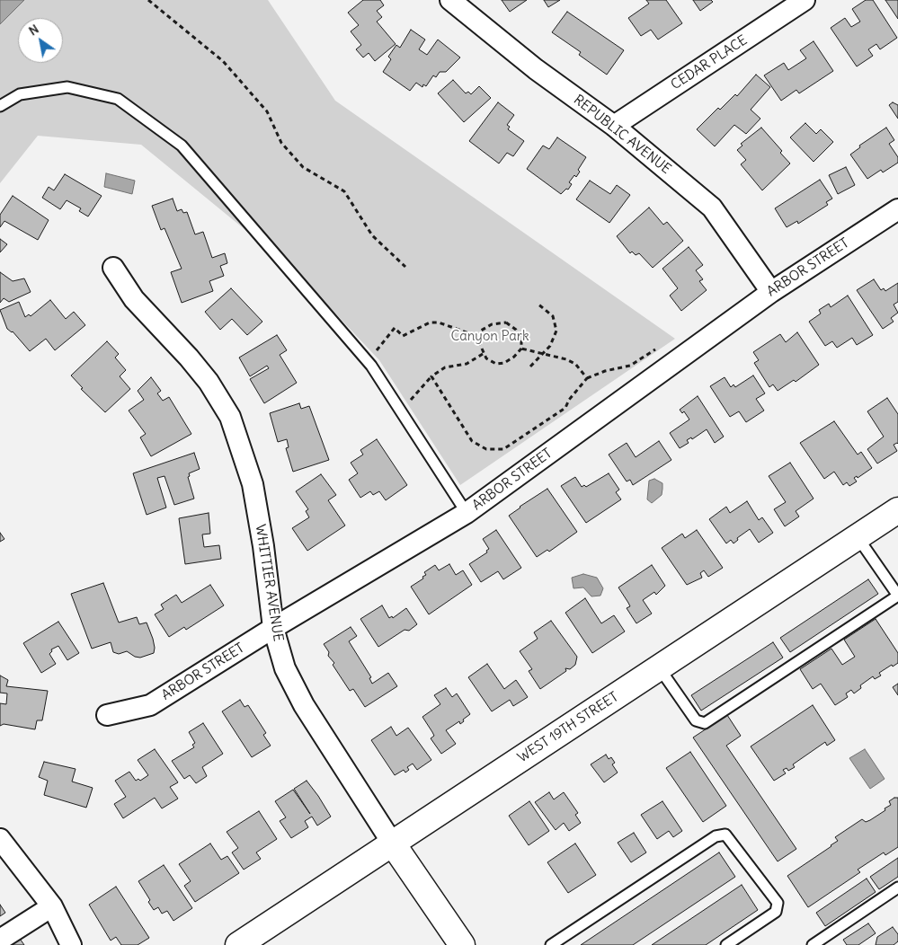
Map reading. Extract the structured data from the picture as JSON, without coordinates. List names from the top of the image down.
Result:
{
  "streets": {
    "street": [
      "CEDAR PLACE",
      "REPUBLIC AVENUE",
      "ARBOR STREET",
      "WHITTIER AVENUE",
      "WEST 19TH STREET"
    ]
  },
  "crossings": [
    ["CEDAR PLACE", "REPUBLIC AVENUE"],
    ["REPUBLIC AVENUE", "ARBOR STREET"],
    ["ARBOR STREET", "WHITTIER AVENUE"],
    ["WHITTIER AVENUE", "WEST 19TH STREET"]
  ],
  "parks": ["Canyon Park"],
  "north": "top left"
}
